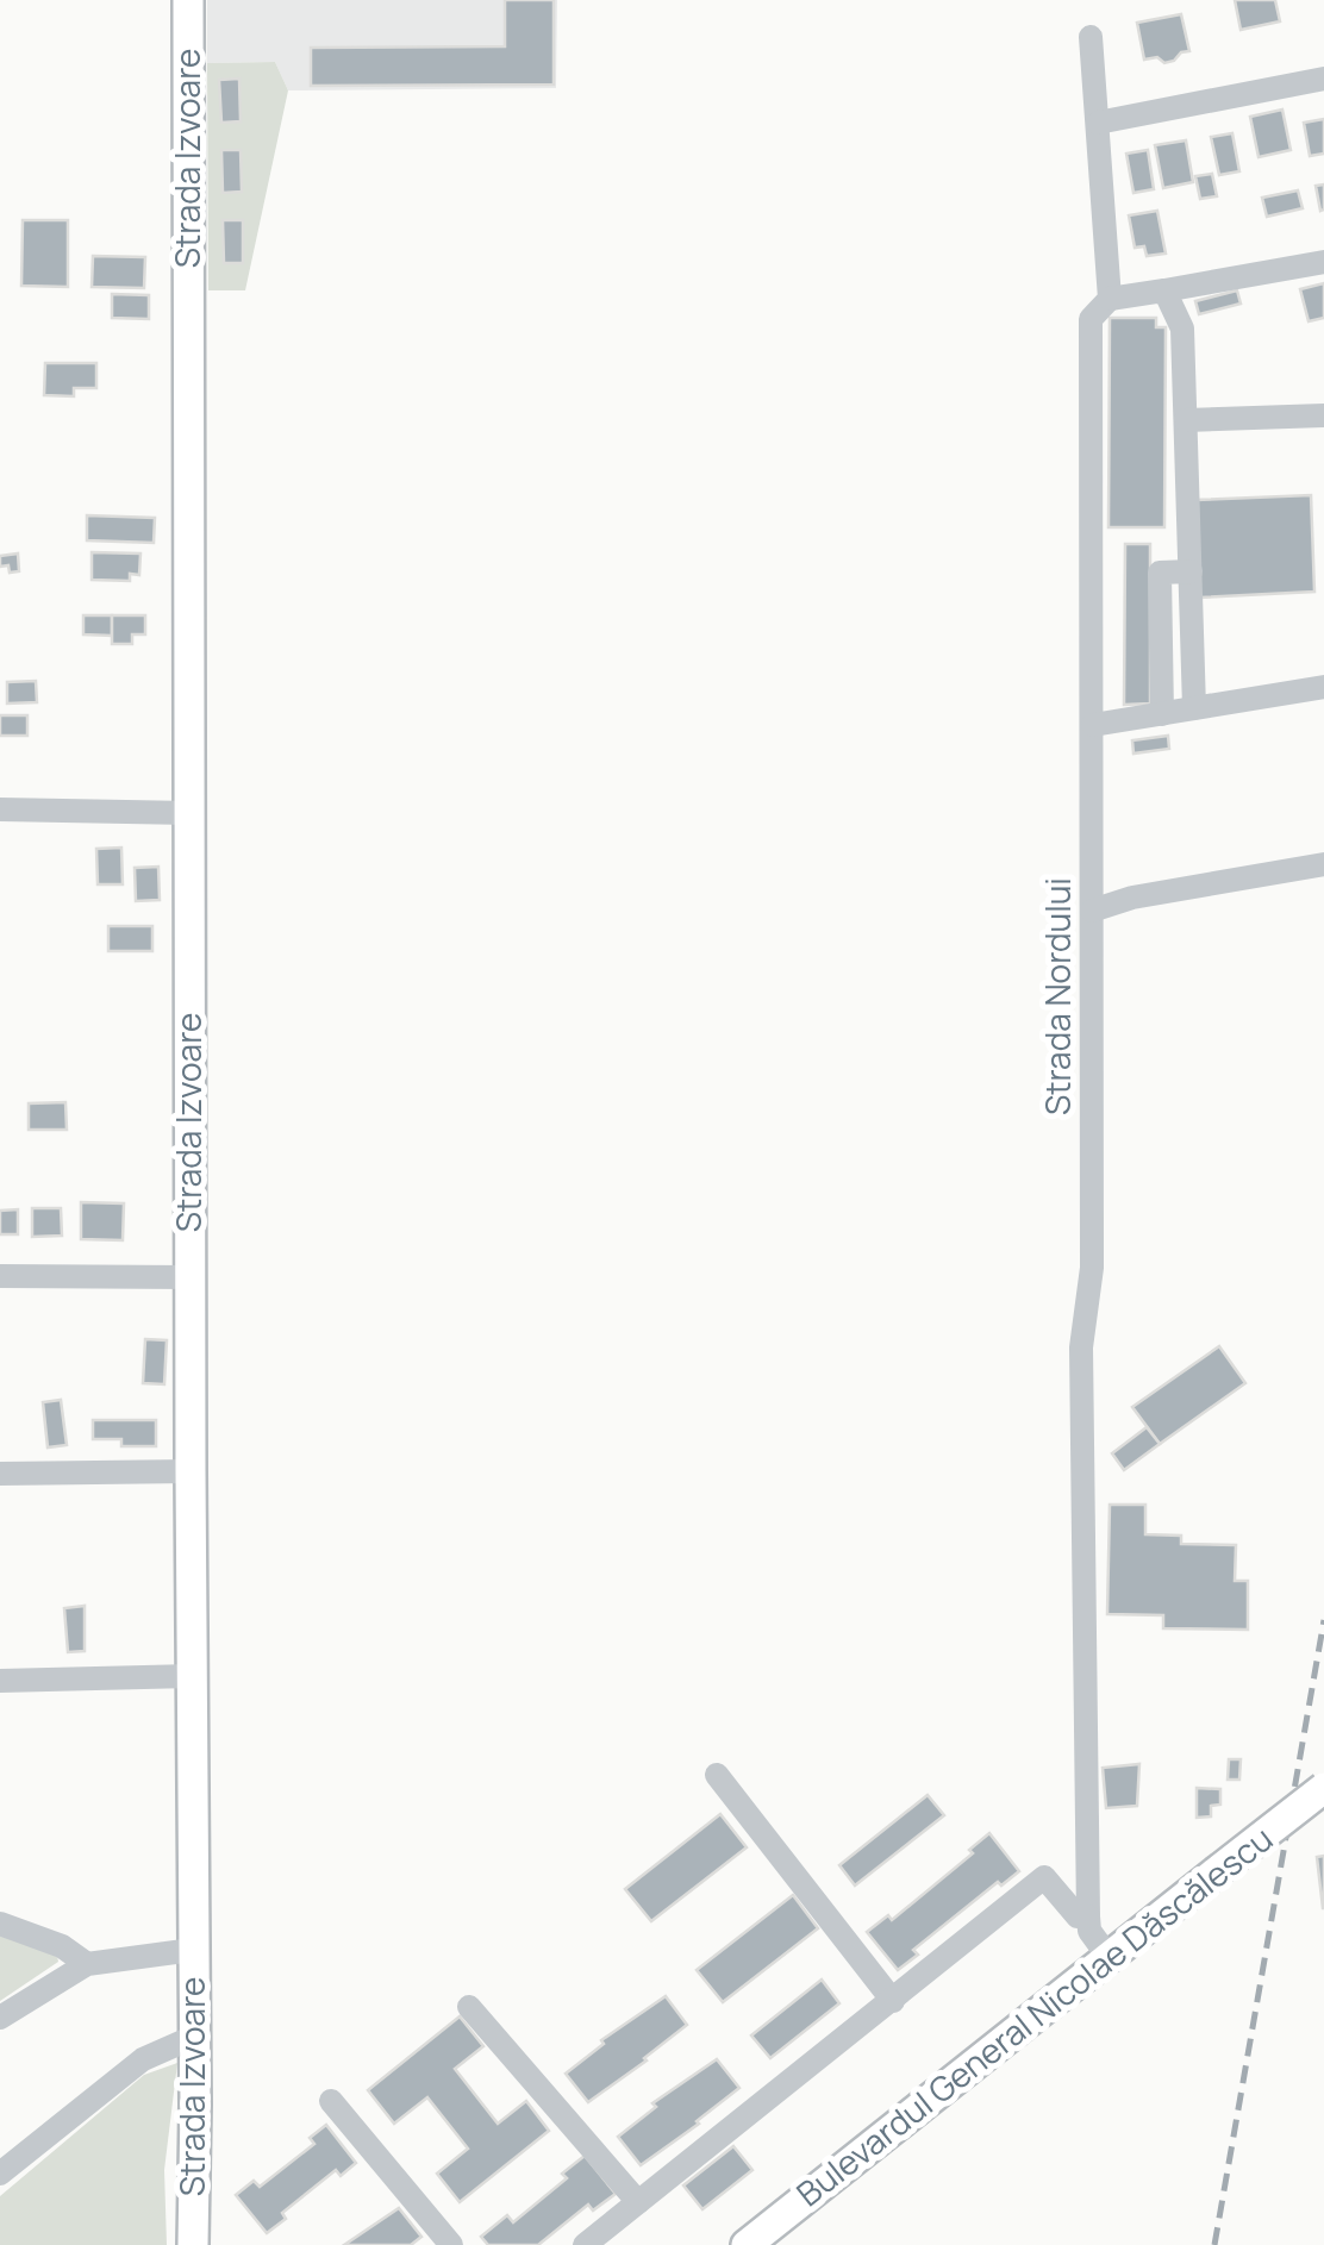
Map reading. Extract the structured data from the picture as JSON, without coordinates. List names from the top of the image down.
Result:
{
  "streets": {
    "main road": ["Strada Izvoare", "Bulevardul General Nicolae Dăscălescu"],
    "street": ["Strada Nordului"]
  },
  "crossings": [
    ["Strada Nordului", "Bulevardul General Nicolae Dăscălescu"]
  ]
}
